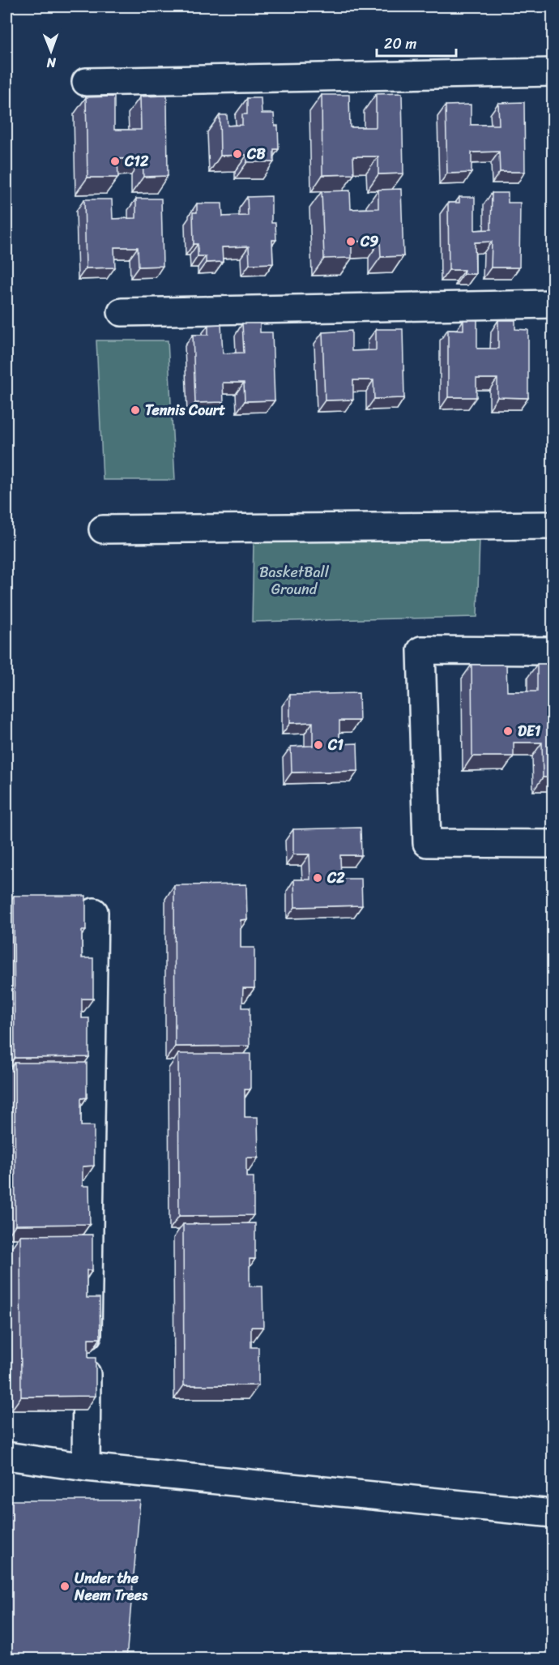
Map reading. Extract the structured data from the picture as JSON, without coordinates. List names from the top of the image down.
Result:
{
  "parks": ["BasketBall Ground"],
  "places": [
    "CB",
    "C12",
    "C9",
    "Tennis Court",
    "DE1",
    "C1",
    "C2",
    "Under the Neem Trees"
  ],
  "scale_bar": "20 m",
  "north": "bottom"
}
